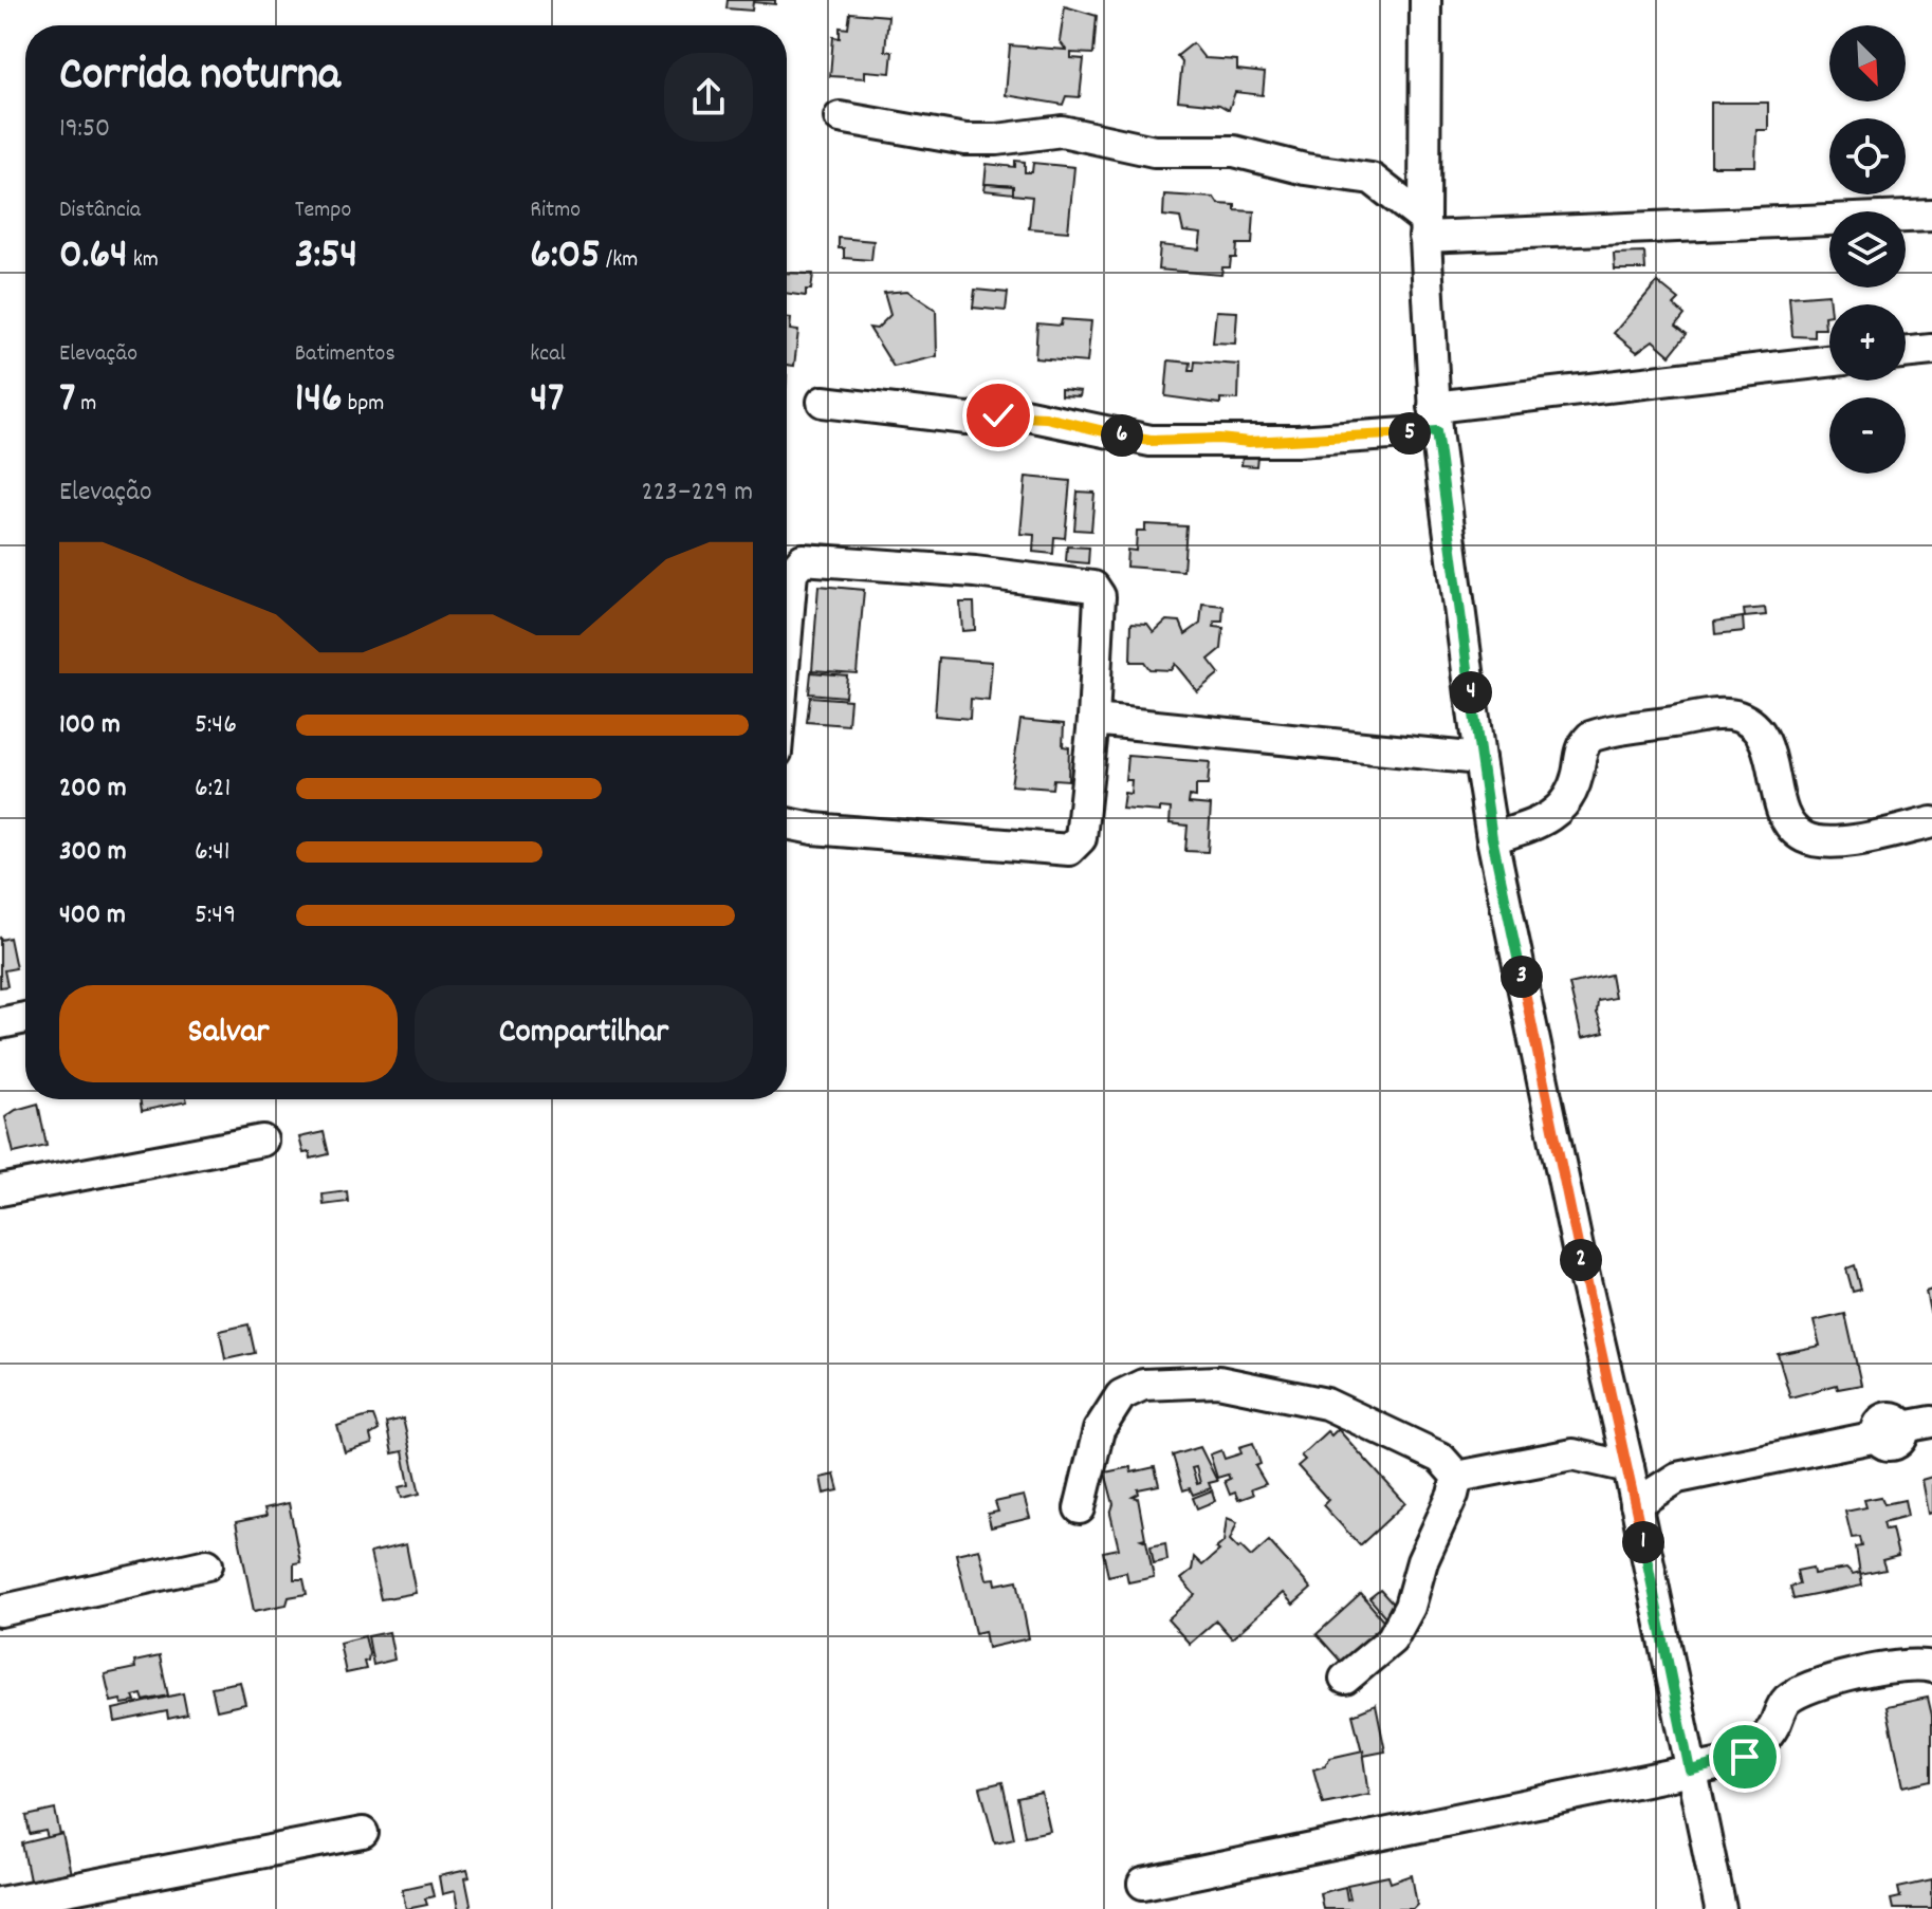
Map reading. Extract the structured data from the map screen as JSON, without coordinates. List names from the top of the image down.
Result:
{
  "north": "bottom right",
  "page": {
    "map_buttons": ["+", "−"],
    "heading": ["Corrida noturna", "19:50"],
    "stats": [
      ["Distância", "0.64 km"],
      ["Tempo", "3:54"],
      ["Ritmo", "6:05 /km"],
      ["Elevação", "7 m"],
      ["Batimentos", "146 bpm"],
      ["kcal", "47"]
    ],
    "pins": [
      "5",
      "6",
      "4",
      "3",
      "2",
      "1"
    ],
    "chart": ["Elevação", "223–229 m"],
    "list": [
      {
        "name": "100 m",
        "note": "5:46"
      },
      {
        "name": "200 m",
        "note": "6:21"
      },
      {
        "name": "300 m",
        "note": "6:41"
      },
      {
        "name": "400 m",
        "note": "5:49"
      }
    ],
    "buttons": ["Salvar", "Compartilhar"]
  }
}
